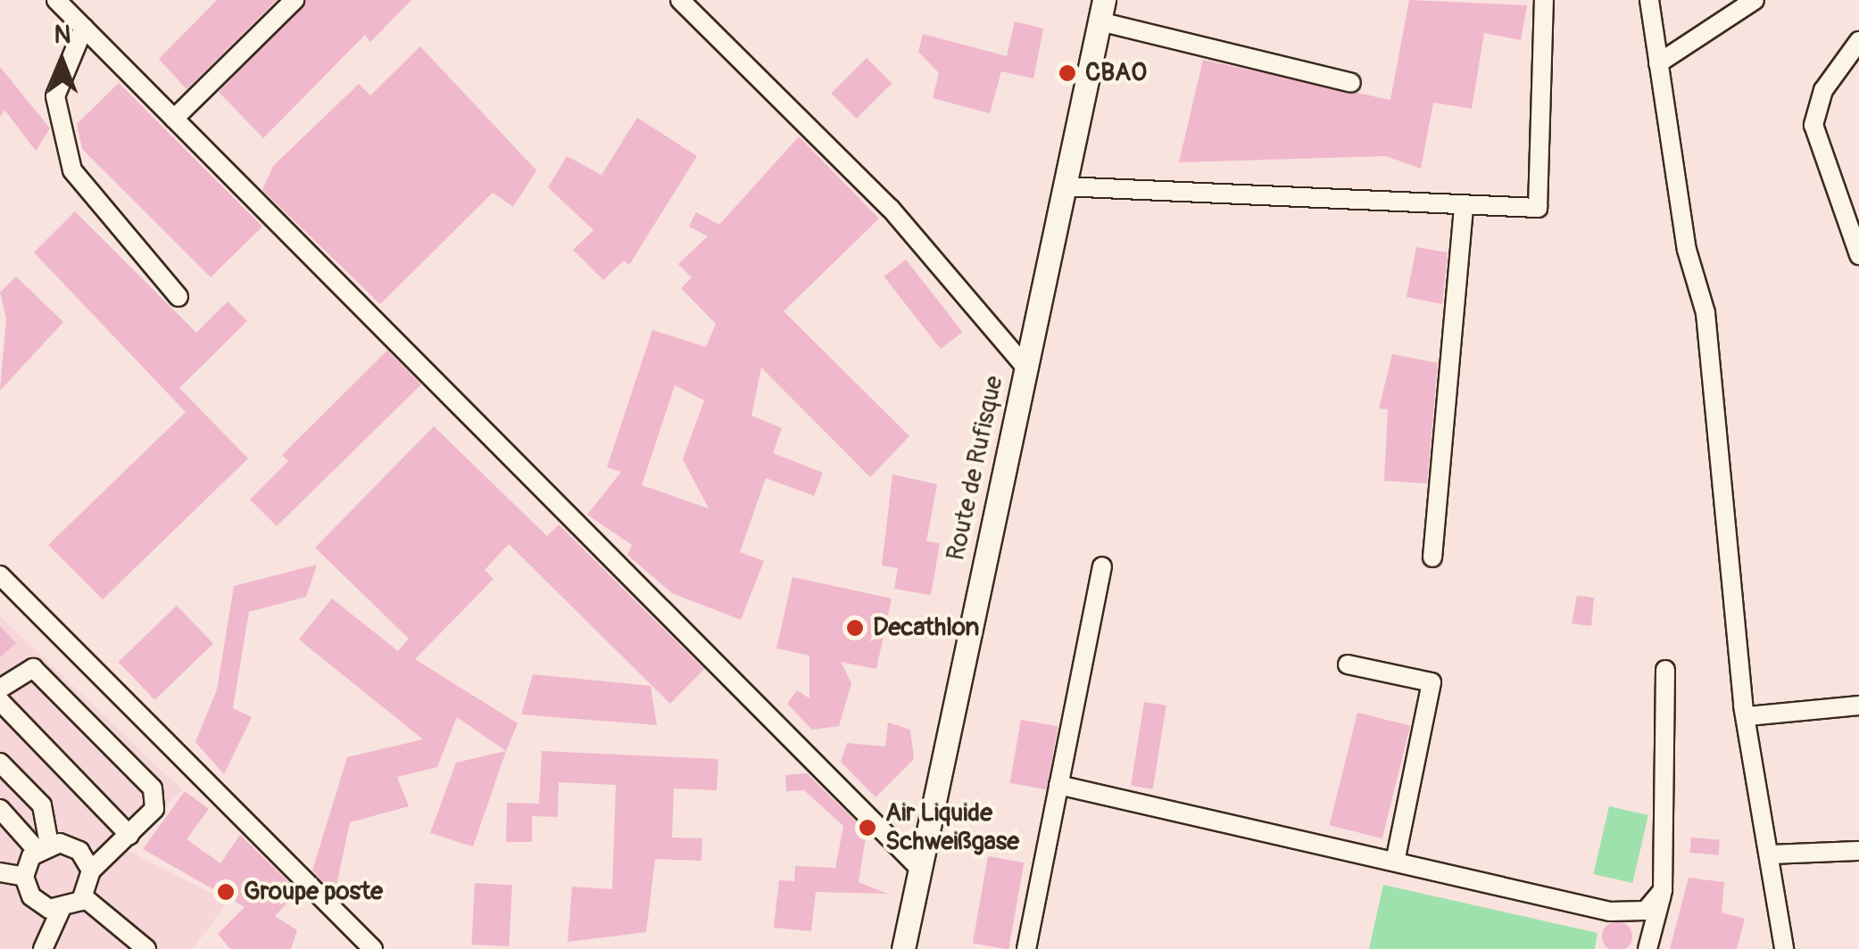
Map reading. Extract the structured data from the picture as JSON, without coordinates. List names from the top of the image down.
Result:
{
  "streets": {
    "main road": ["Route de Rufisque"]
  },
  "places": [
    "CBAO",
    "Decathlon",
    "Air Liquide Schweißgase",
    "Groupe poste"
  ],
  "north": "top"
}
